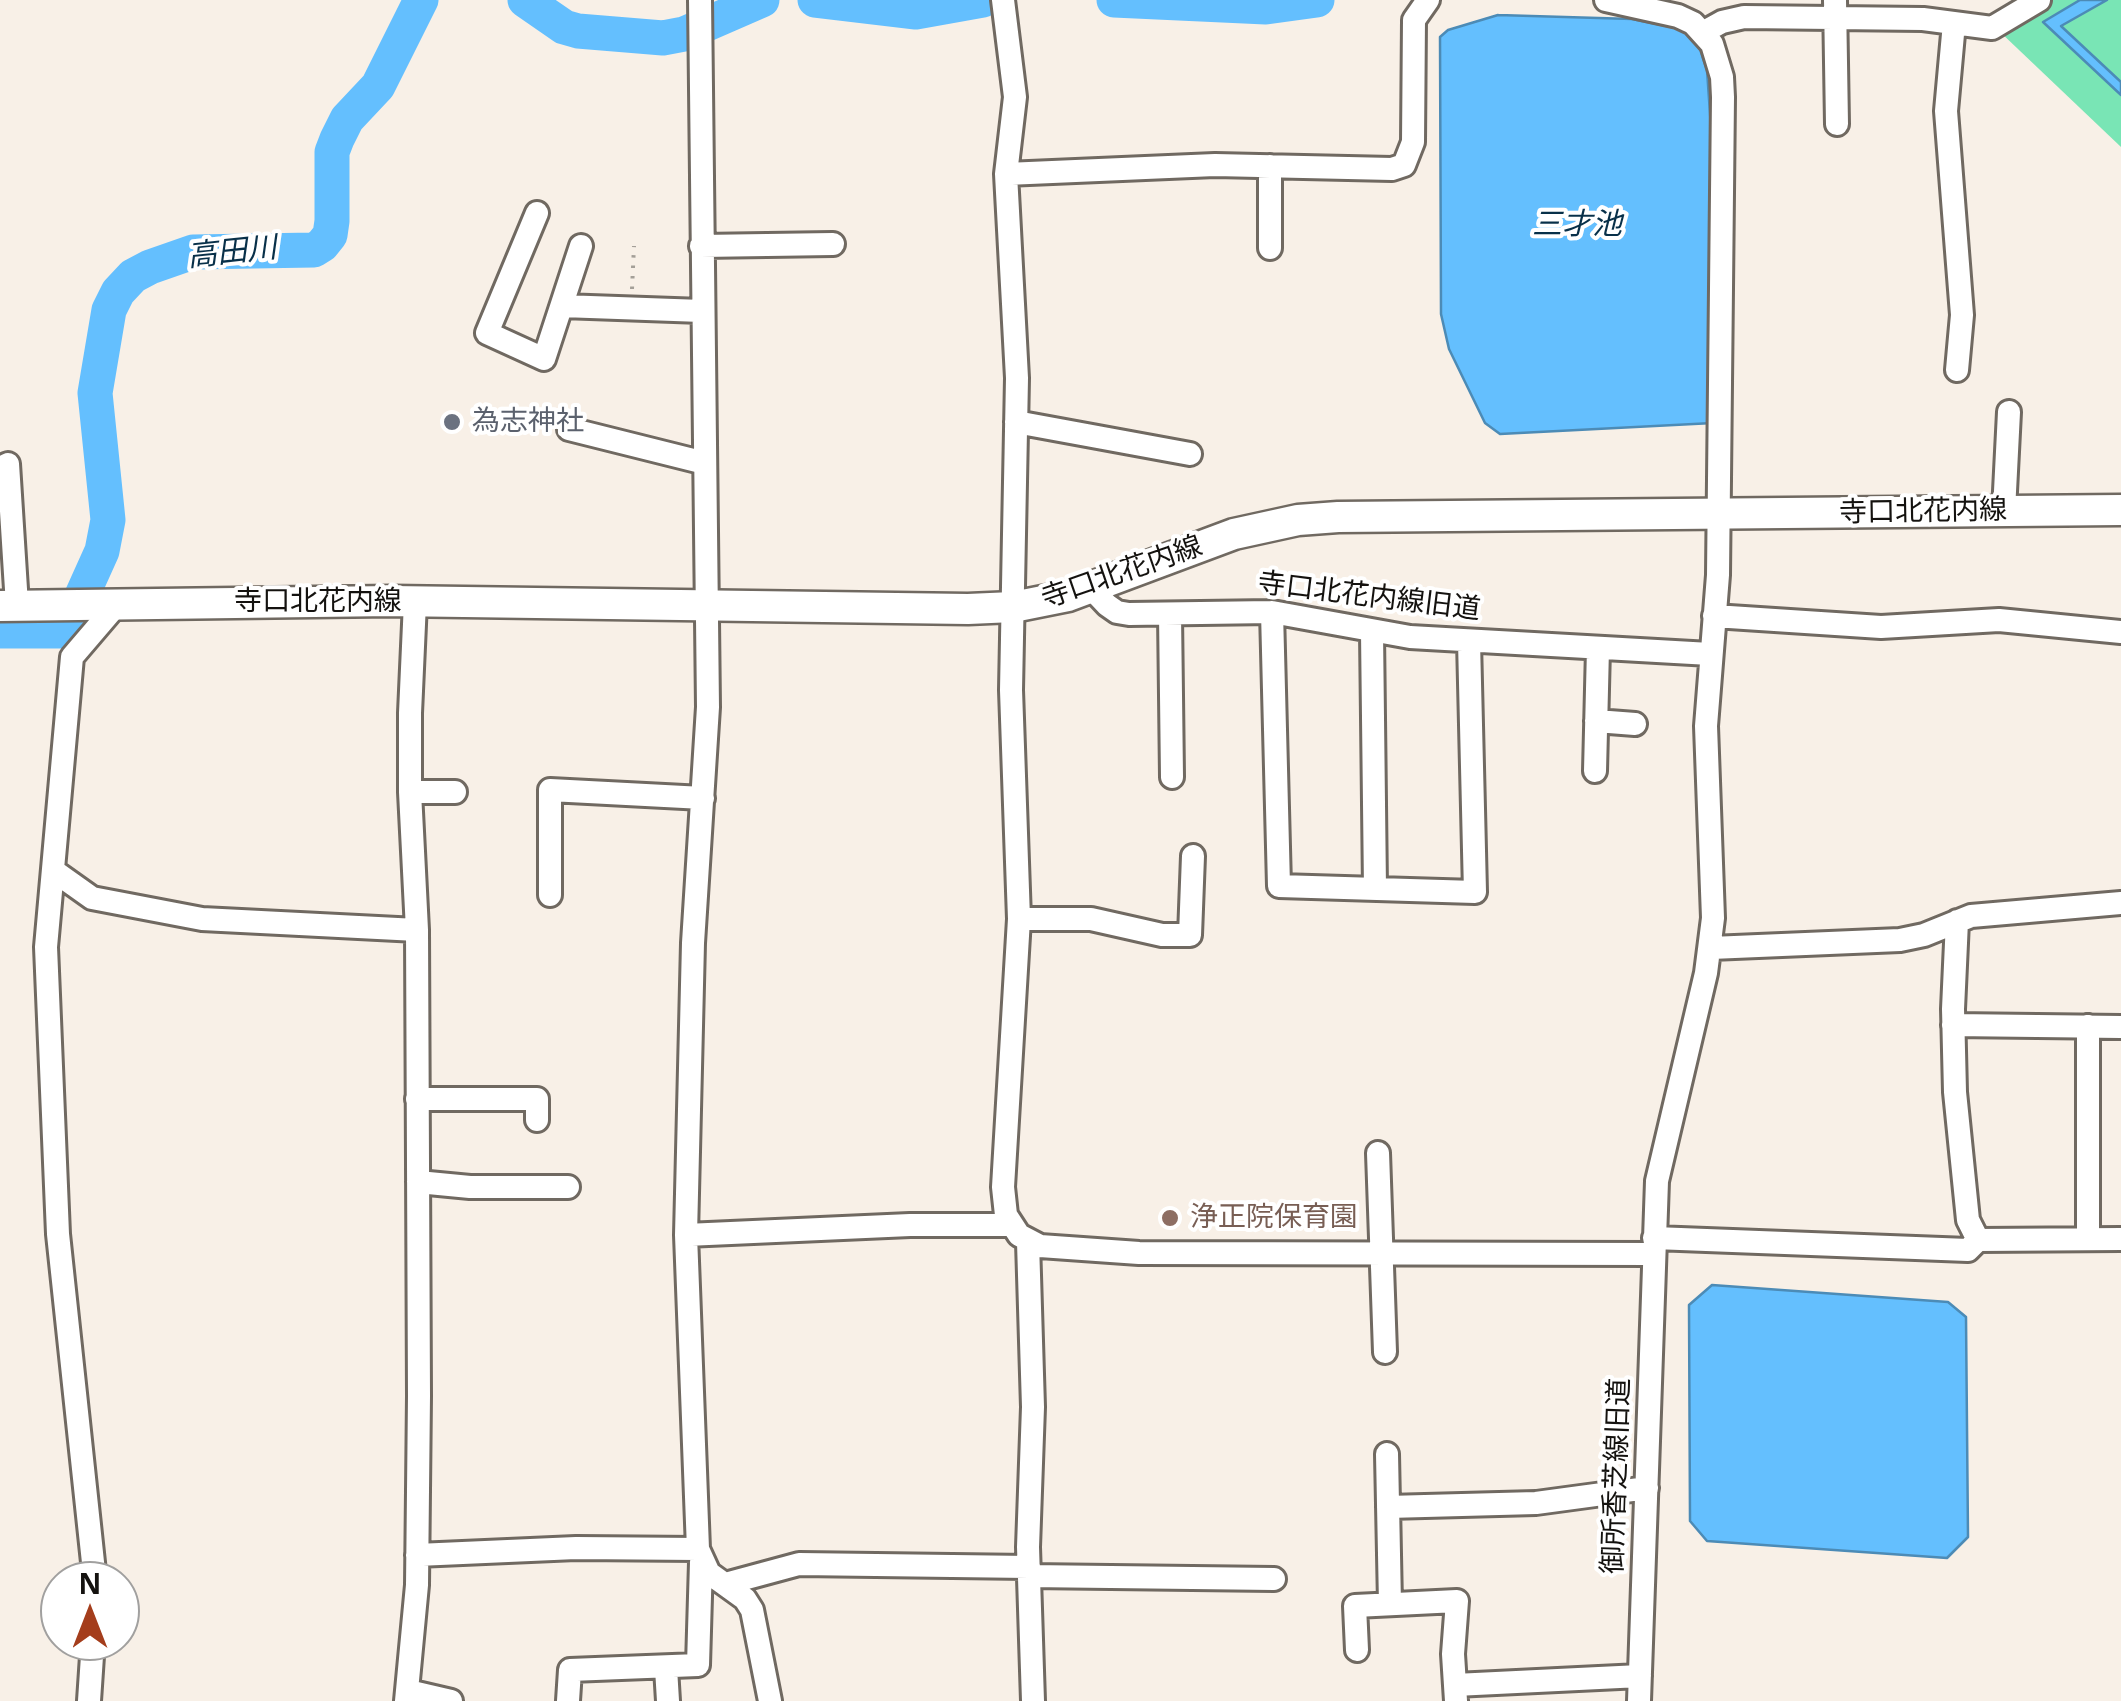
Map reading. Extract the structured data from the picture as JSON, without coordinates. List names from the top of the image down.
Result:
{
  "streets": {
    "main road": ["寺口北花内線"],
    "street": ["寺口北花内線旧道", "御所香芝線旧道"]
  },
  "crossings": [
    ["寺口北花内線", "寺口北花内線旧道"]
  ],
  "water": ["三才池", "高田川"],
  "places": ["為志神社", "浄正院保育園"],
  "north": "top"
}
